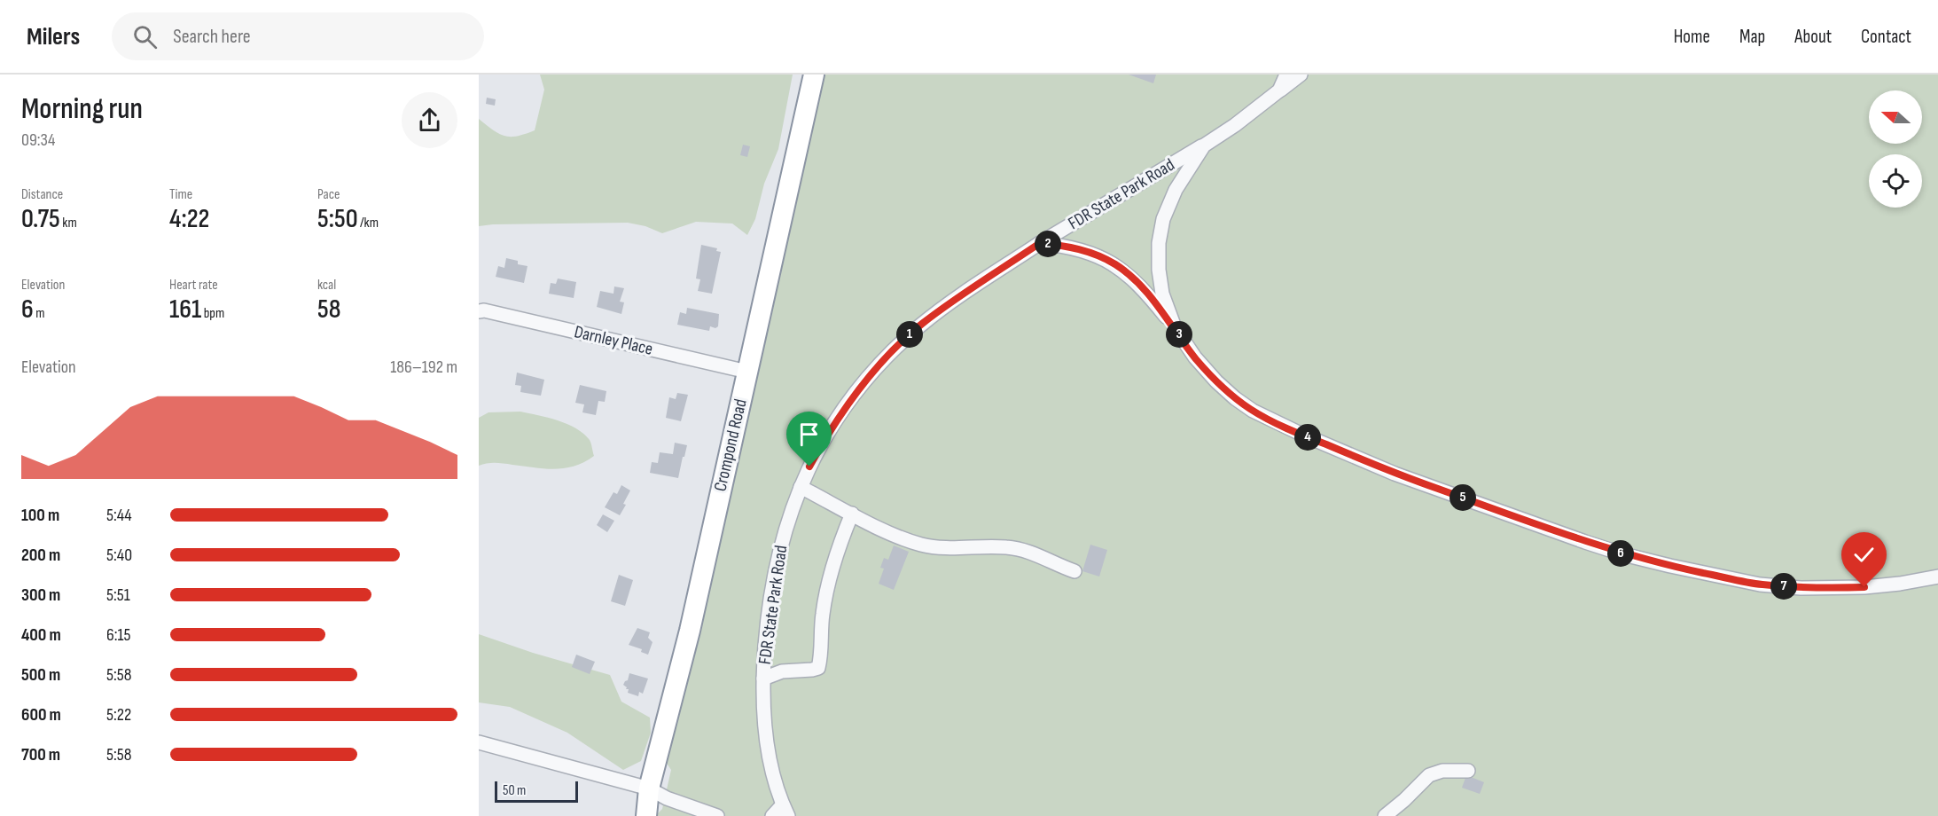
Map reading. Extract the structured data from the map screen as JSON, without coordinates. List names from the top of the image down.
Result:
{
  "streets": {
    "highway": ["Crompond Road"],
    "street": ["FDR State Park Road", "Darnley Place"]
  },
  "crossings": [
    ["Darnley Place", "Crompond Road"]
  ],
  "scale_bar": "50 m",
  "north": "left",
  "page": {
    "header": "Milers",
    "search": "Search here",
    "nav": [
      "Home",
      "Map",
      "About",
      "Contact"
    ],
    "heading": ["Morning run", "09:34"],
    "stats": [
      ["Distance", "0.75 km"],
      ["Time", "4:22"],
      ["Pace", "5:50 /km"],
      ["Elevation", "6 m"],
      ["Heart rate", "161 bpm"],
      ["kcal", "58"]
    ],
    "pins": [
      "2",
      "1",
      "3",
      "4",
      "5",
      "6",
      "7"
    ],
    "chart": ["Elevation", "186–192 m"],
    "list": [
      {
        "name": "100 m",
        "note": "5:44"
      },
      {
        "name": "200 m",
        "note": "5:40"
      },
      {
        "name": "300 m",
        "note": "5:51"
      },
      {
        "name": "400 m",
        "note": "6:15"
      },
      {
        "name": "500 m",
        "note": "5:58"
      },
      {
        "name": "600 m",
        "note": "5:22"
      },
      {
        "name": "700 m",
        "note": "5:58"
      }
    ],
    "scale": "50 m"
  }
}
